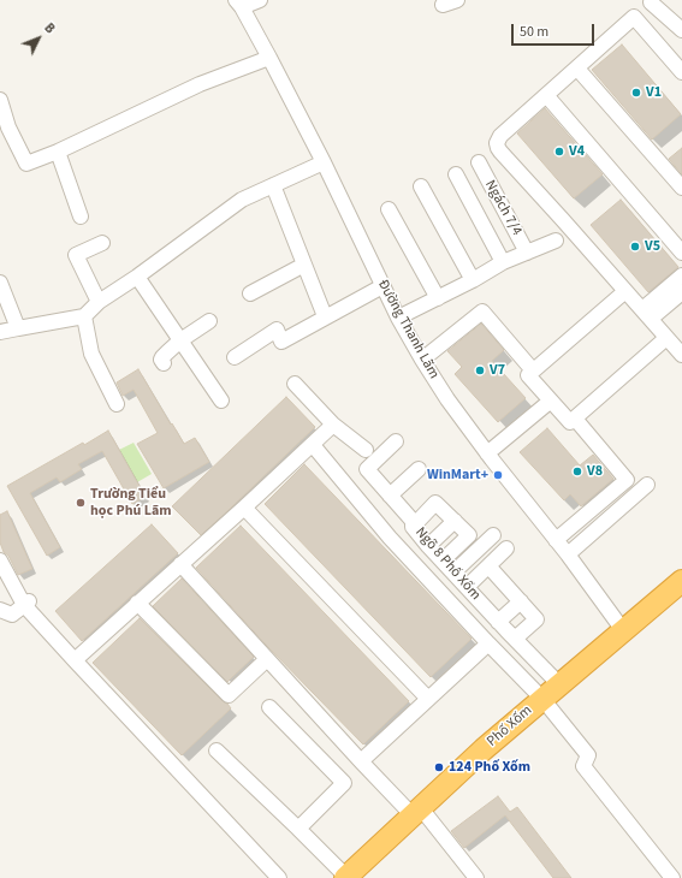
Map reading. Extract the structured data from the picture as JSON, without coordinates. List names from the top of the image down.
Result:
{
  "streets": {
    "highway": ["Phố Xốm"],
    "street": ["Ngách 7/4", "Đường Thanh Lãm", "Ngõ 8 Phố Xốm"]
  },
  "crossings": [
    ["Đường Thanh Lãm", "Phố Xốm"],
    ["Ngõ 8 Phố Xốm", "Phố Xốm"]
  ],
  "places": [
    "V1",
    "V4",
    "V5",
    "V7",
    "V8",
    "WinMart+",
    "Trường Tiểu học Phú Lãm",
    "124 Phố Xốm"
  ],
  "scale_bar": "50 m",
  "north": "top right"
}
